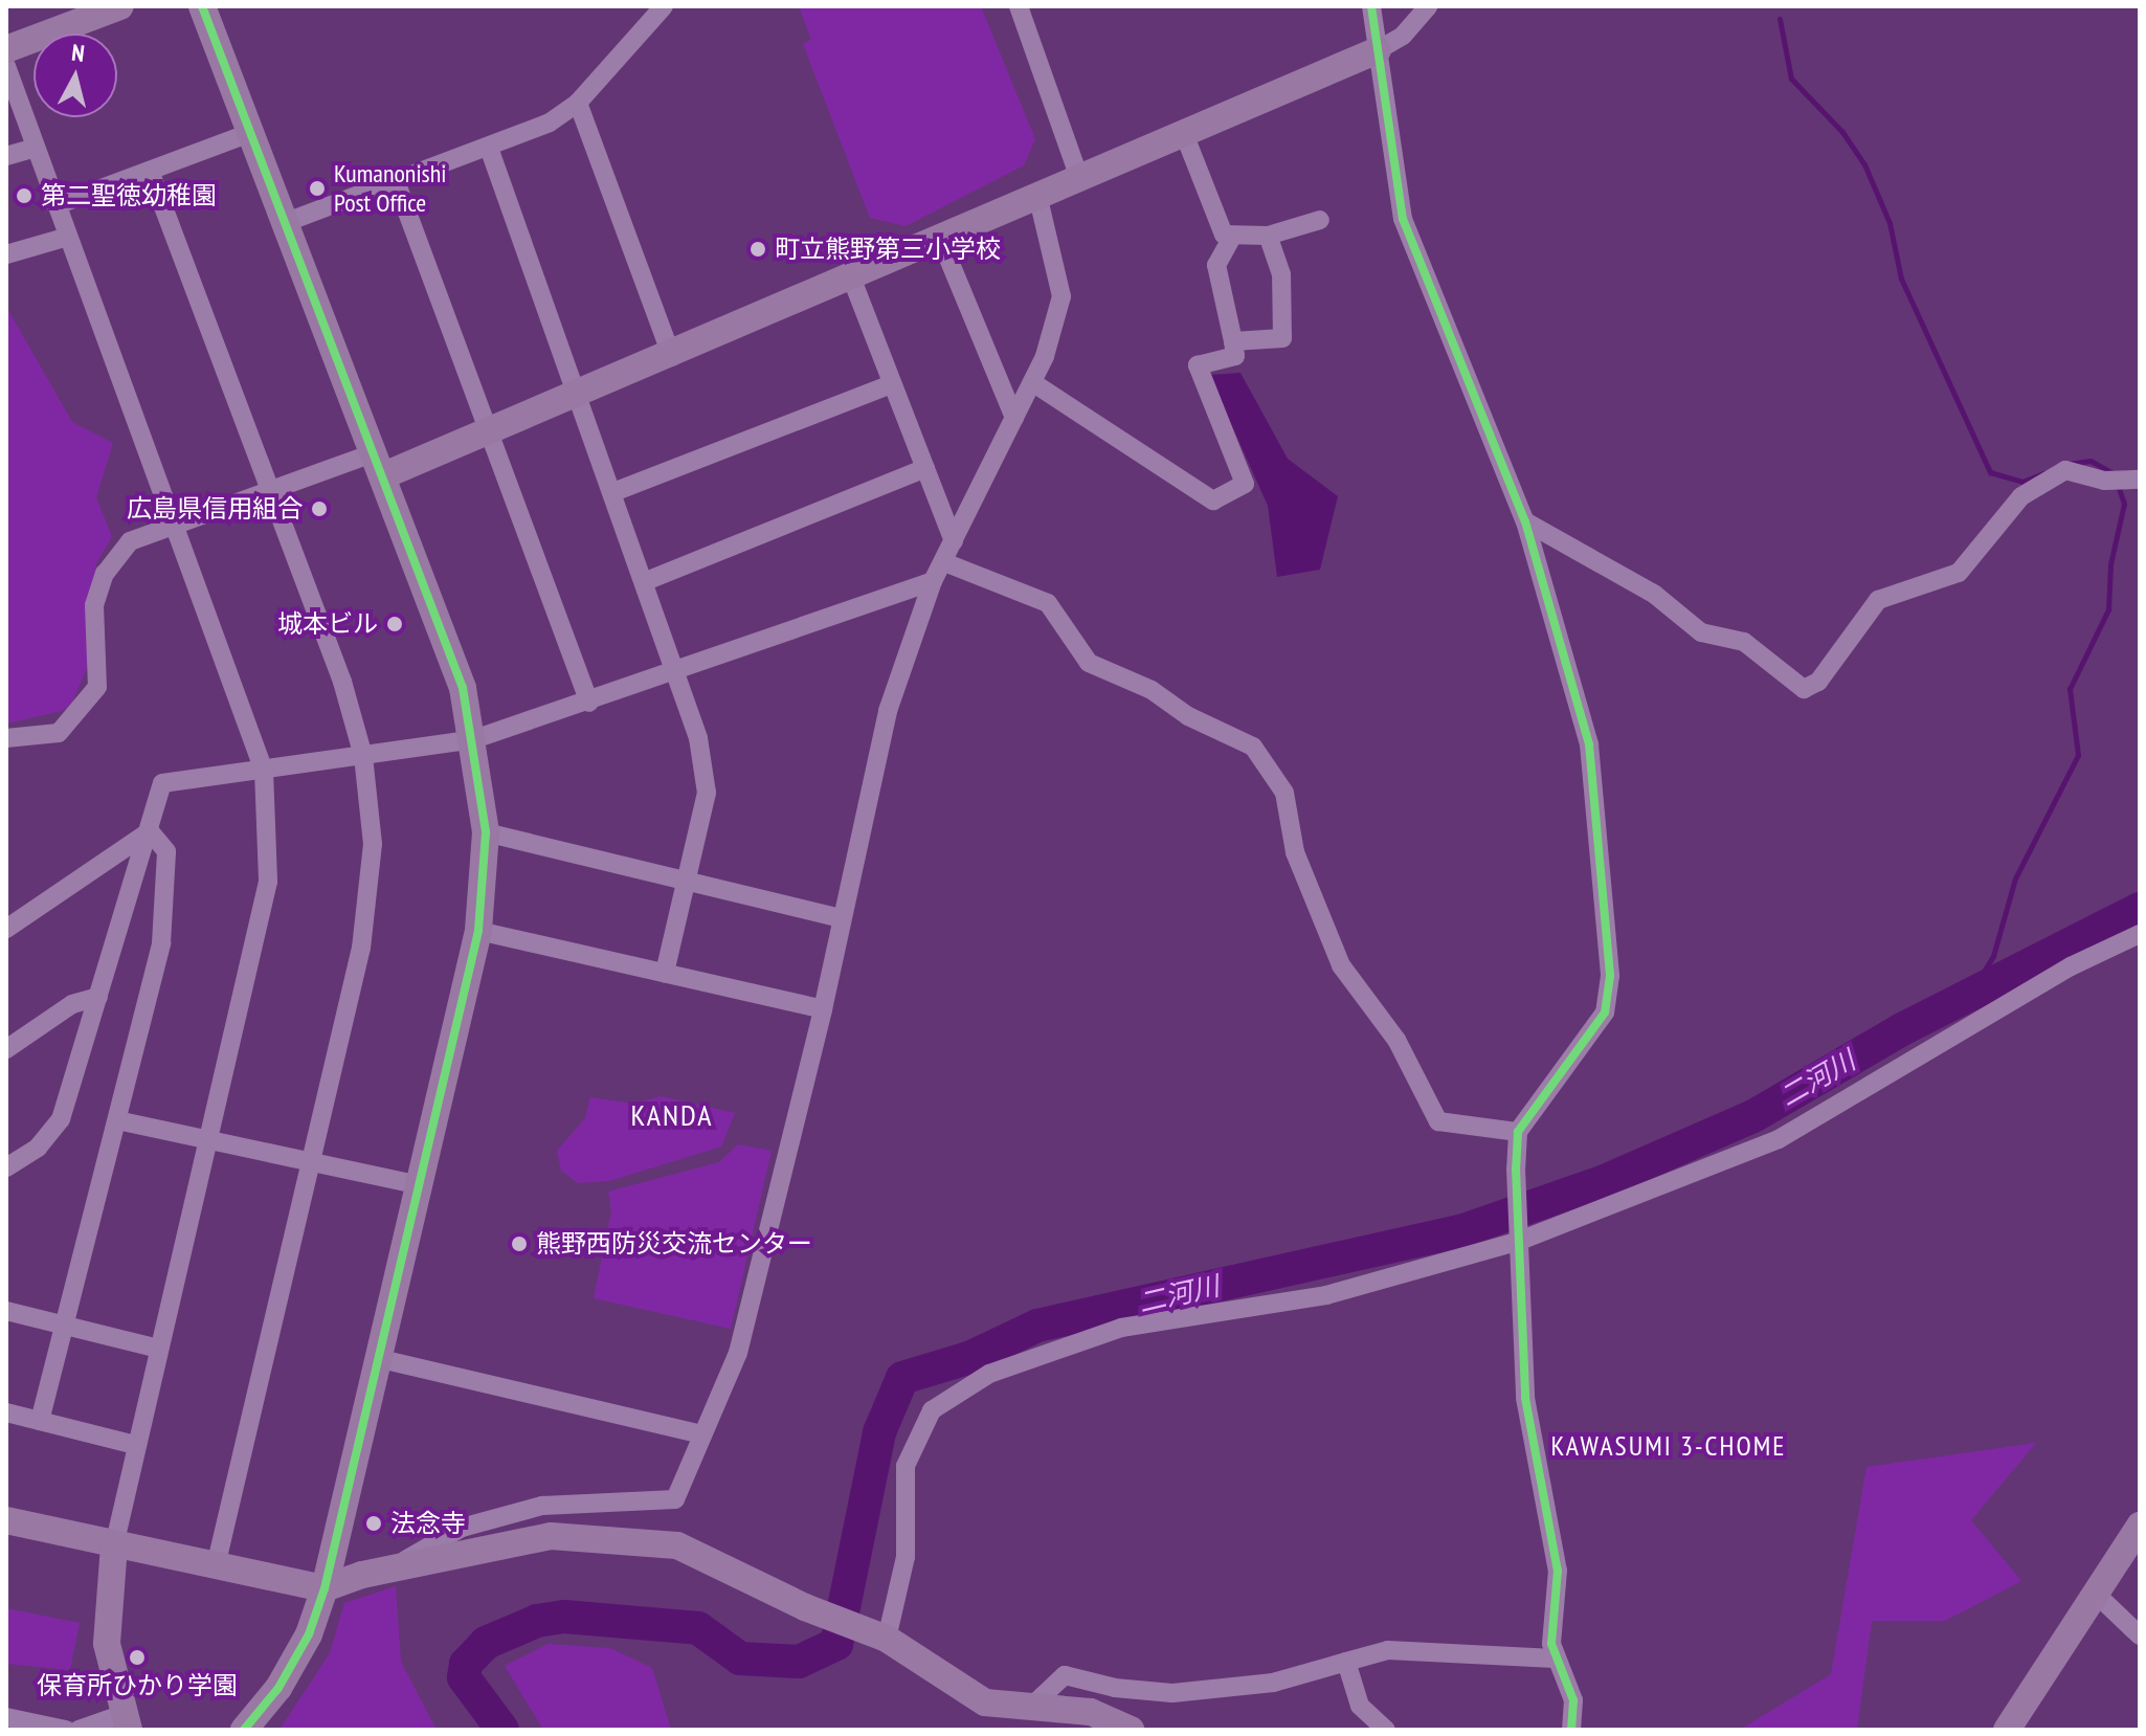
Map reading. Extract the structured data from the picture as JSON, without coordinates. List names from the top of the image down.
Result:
{
  "districts": ["KANDA", "KAWASUMI 3-CHOME"],
  "water": ["二河川"],
  "places": [
    "Kumanonishi Post Office",
    "第二聖徳幼稚園",
    "町立熊野第三小学校",
    "広島県信用組合",
    "城本ビル",
    "熊野西防災交流センター",
    "法念寺",
    "保育所ひかり学園"
  ],
  "north": "top"
}
